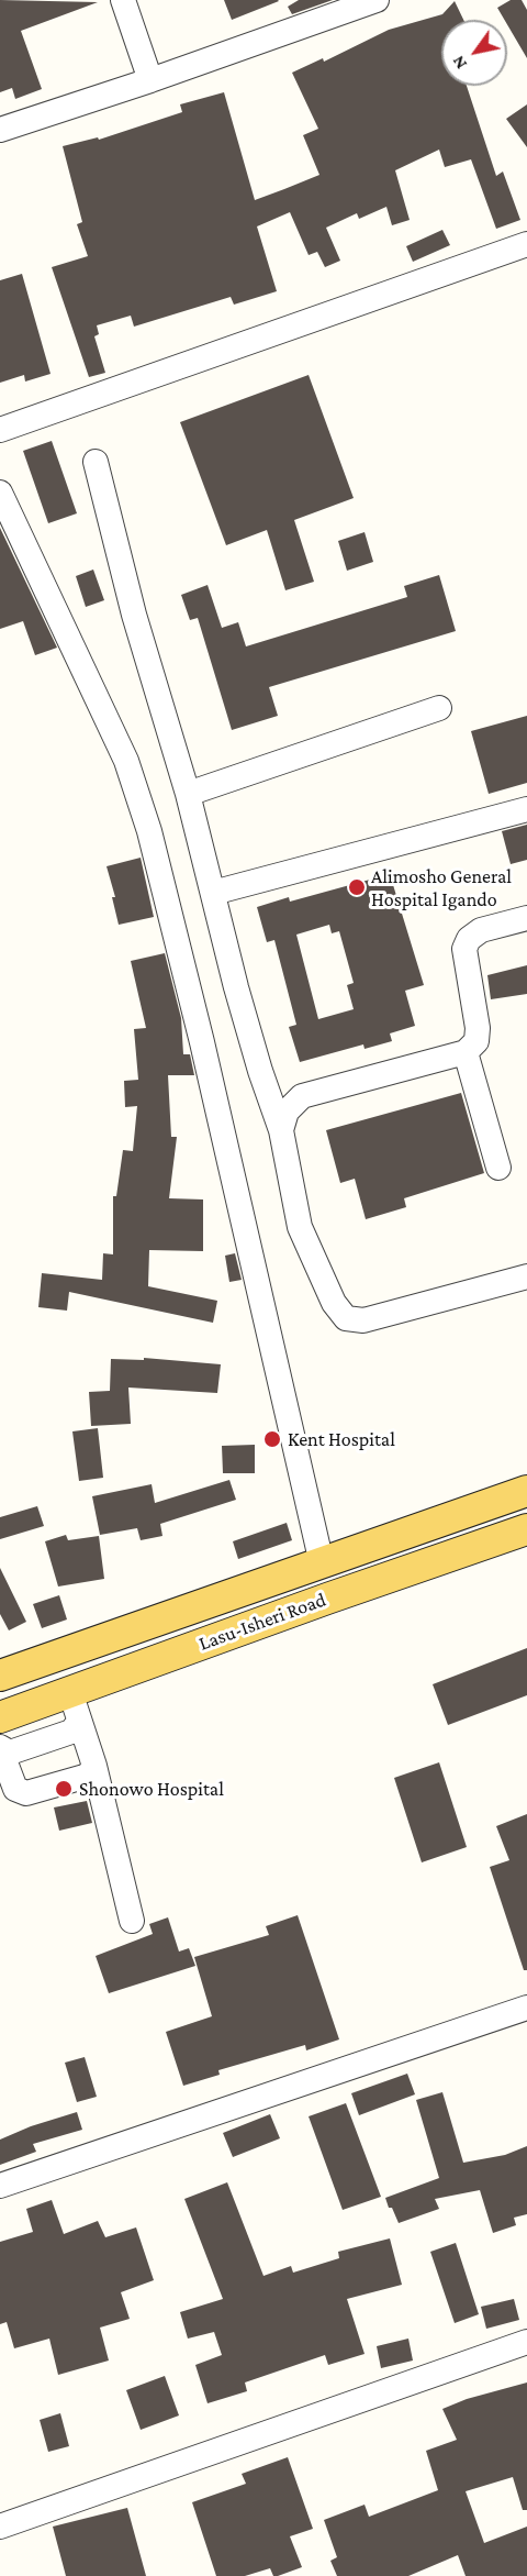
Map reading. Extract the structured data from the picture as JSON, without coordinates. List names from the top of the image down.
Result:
{
  "streets": {
    "main road": ["Lasu-Isheri Road"]
  },
  "places": ["Alimosho General Hospital Igando", "Kent Hospital", "Shonowo Hospital"],
  "north": "bottom left"
}
